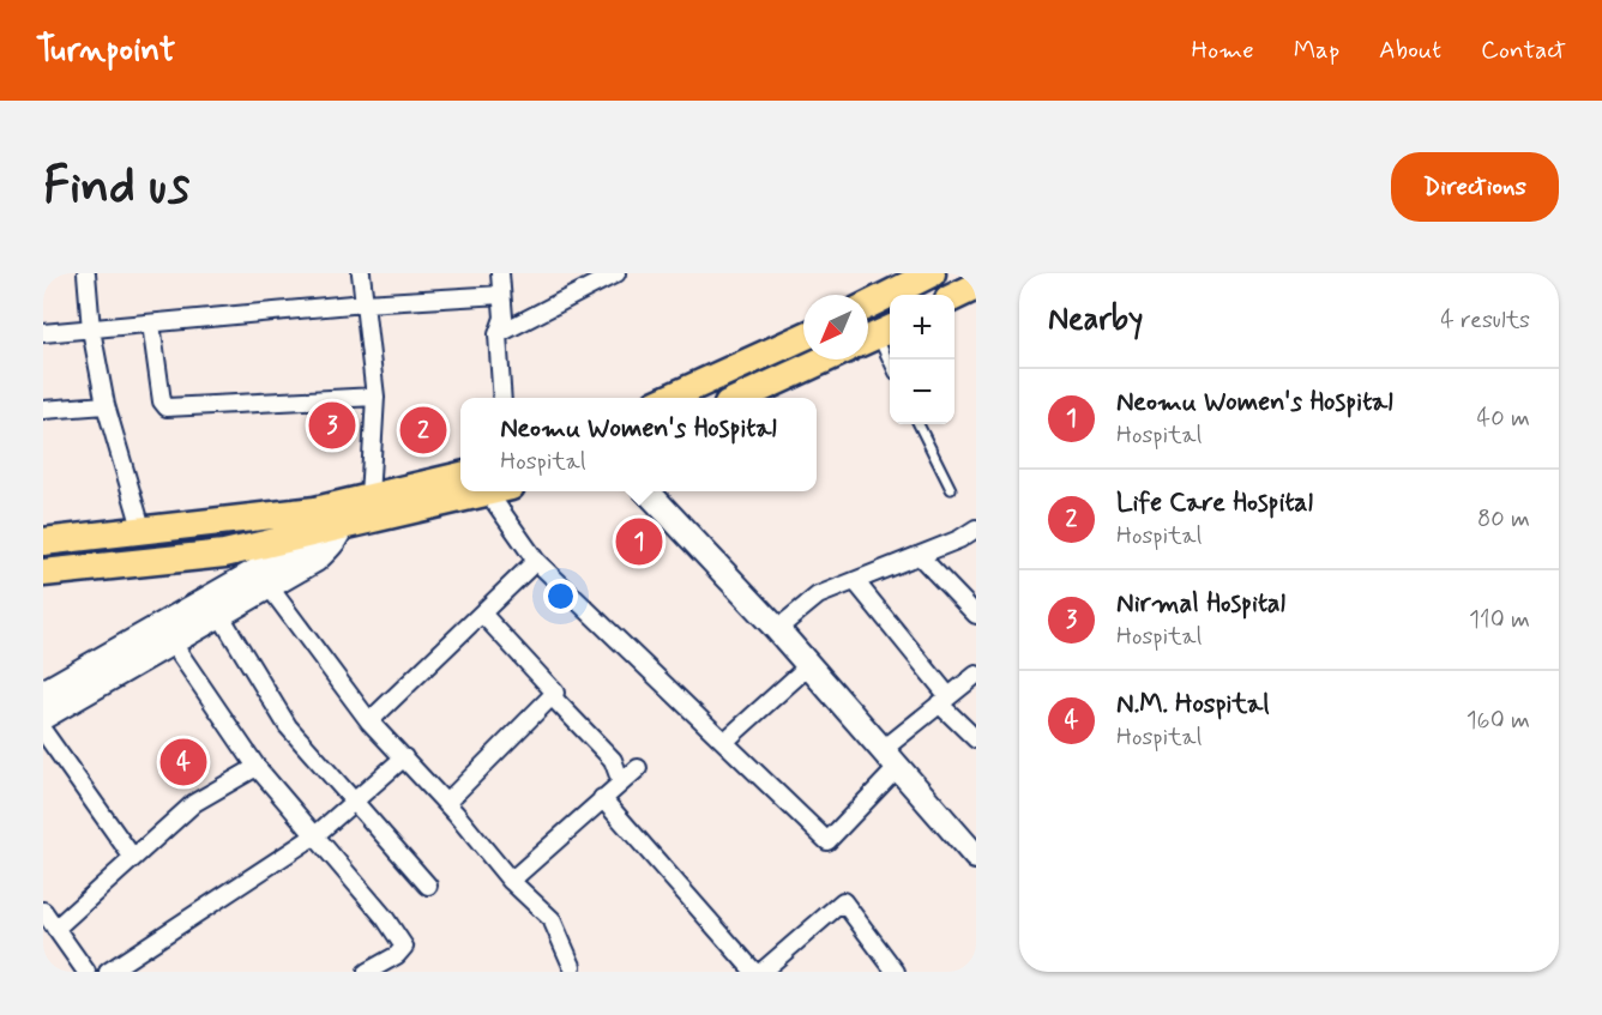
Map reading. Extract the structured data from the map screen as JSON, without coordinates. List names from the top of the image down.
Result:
{
  "north": "bottom left",
  "page": {
    "header": "Turnpoint",
    "nav": [
      "Home",
      "Map",
      "About",
      "Contact"
    ],
    "buttons": "Directions",
    "title": "Find us",
    "heading": ["Nearby", "4 results"],
    "map_buttons": ["+", "−"],
    "list": [
      {
        "mark": "1",
        "name": "Neomu Women's Hospital",
        "note": "Hospital",
        "value": "40 m"
      },
      {
        "mark": "2",
        "name": "Life Care Hospital",
        "note": "Hospital",
        "value": "80 m"
      },
      {
        "mark": "3",
        "name": "Nirmal Hospital",
        "note": "Hospital",
        "value": "110 m"
      },
      {
        "mark": "4",
        "name": "N.M. Hospital",
        "note": "Hospital",
        "value": "160 m"
      }
    ],
    "popup": ["Neomu Women's Hospital", "Hospital"],
    "pins": [
      "3",
      "2",
      "1",
      "4"
    ]
  }
}
